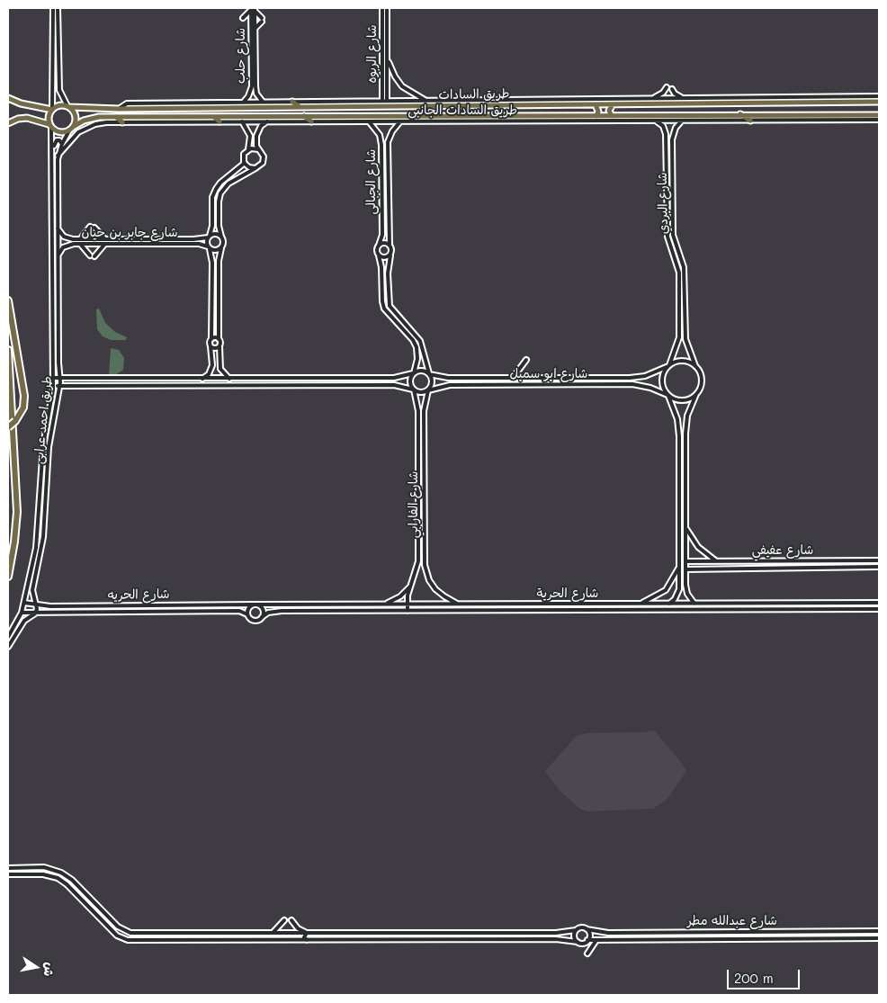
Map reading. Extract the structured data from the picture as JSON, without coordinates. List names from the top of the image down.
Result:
{
  "streets": {
    "main road": ["طريق السادات"],
    "street": [
      "شارع الربوه",
      "شارع حلب",
      "طريق السادات الجانبى",
      "شارع الجبالى",
      "شارع البردي",
      "شارع جابر بن حيان",
      "شارع ابو سمبل",
      "طريق احمد عرابى",
      "شارع الفارابي",
      "شارع عفيفي",
      "شارع الحرية",
      "شارع الحريه",
      "شارع عبدالله مطر"
    ]
  },
  "crossings": [
    ["شارع الربوه", "طريق السادات الجانبى"],
    ["شارع حلب", "طريق السادات الجانبى"],
    ["طريق السادات", "طريق السادات الجانبى"],
    ["طريق السادات", "طريق احمد عرابى"],
    ["طريق السادات الجانبى", "شارع الجبالى"],
    ["طريق السادات الجانبى", "شارع البردي"],
    ["طريق السادات الجانبى", "طريق احمد عرابى"],
    ["شارع البردي", "شارع ابو سمبل"],
    ["شارع جابر بن حيان", "طريق احمد عرابى"],
    ["شارع ابو سمبل", "شارع الفارابي"],
    ["طريق احمد عرابى", "شارع الحريه"],
    ["شارع الفارابي", "شارع الحرية"],
    ["شارع الحرية", "شارع الحريه"]
  ],
  "scale_bar": "200 m",
  "north": "right"
}
